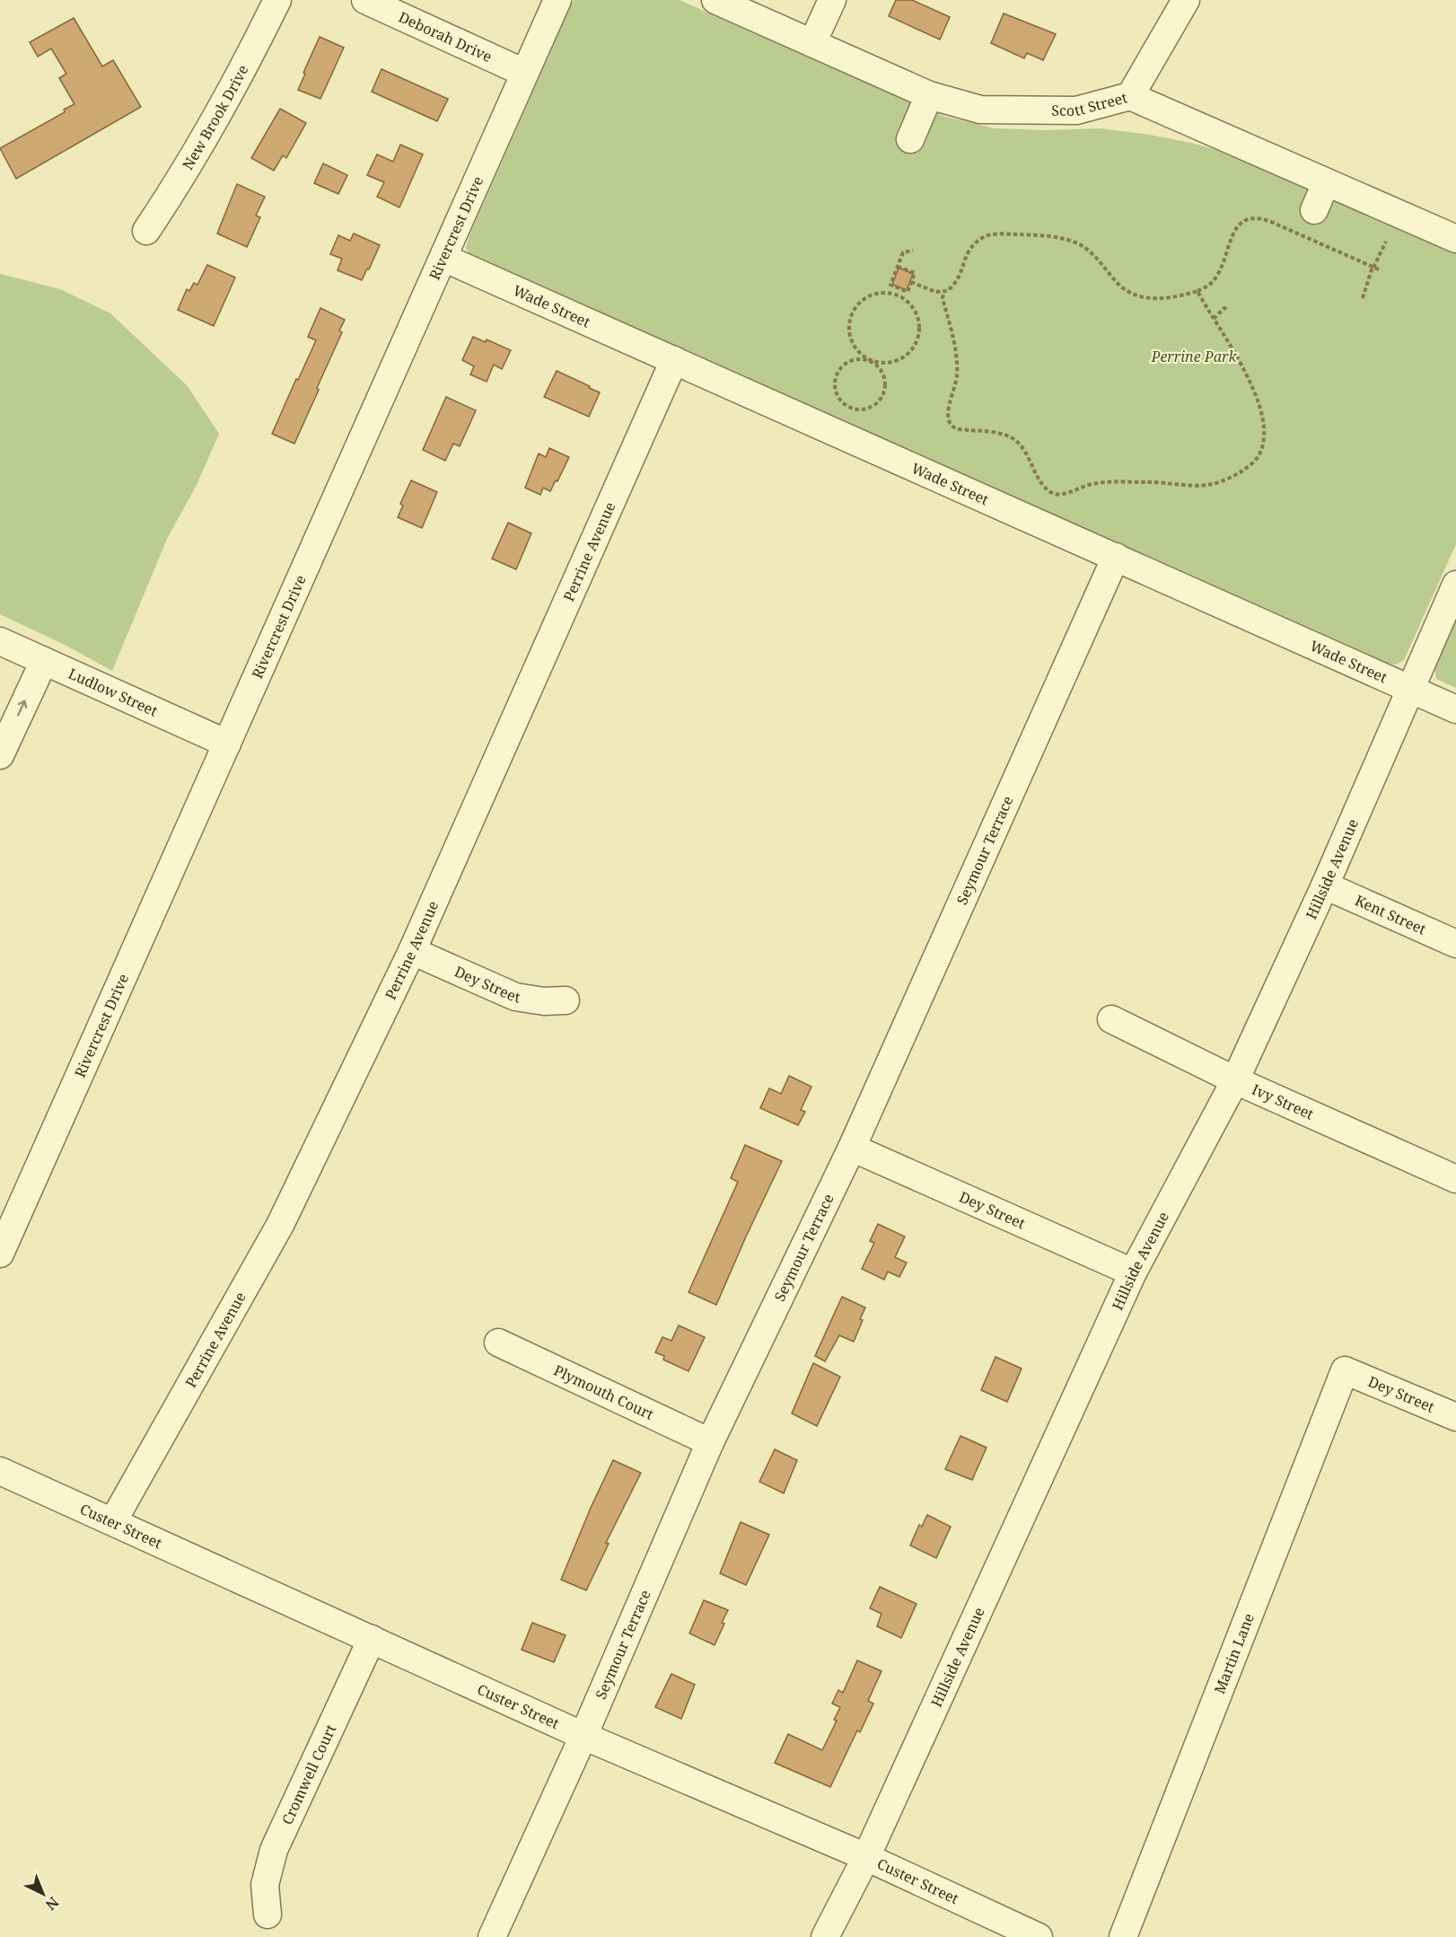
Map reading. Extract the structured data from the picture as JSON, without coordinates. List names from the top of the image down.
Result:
{
  "streets": {
    "street": [
      "Deborah Drive",
      "Scott Street",
      "New Brook Drive",
      "Rivercrest Drive",
      "Wade Street",
      "Perrine Avenue",
      "Ludlow Street",
      "Seymour Terrace",
      "Hillside Avenue",
      "Kent Street",
      "Dey Street",
      "Ivy Street",
      "Plymouth Court",
      "Custer Street",
      "Martin Lane",
      "Cromwell Court"
    ]
  },
  "crossings": [
    ["Deborah Drive", "Rivercrest Drive"],
    ["Rivercrest Drive", "Wade Street"],
    ["Rivercrest Drive", "Ludlow Street"],
    ["Wade Street", "Perrine Avenue"],
    ["Wade Street", "Seymour Terrace"],
    ["Wade Street", "Hillside Avenue"],
    ["Perrine Avenue", "Dey Street"],
    ["Perrine Avenue", "Custer Street"],
    ["Seymour Terrace", "Dey Street"],
    ["Seymour Terrace", "Plymouth Court"],
    ["Seymour Terrace", "Custer Street"],
    ["Hillside Avenue", "Kent Street"],
    ["Hillside Avenue", "Dey Street"],
    ["Hillside Avenue", "Ivy Street"],
    ["Hillside Avenue", "Custer Street"],
    ["Dey Street", "Martin Lane"],
    ["Custer Street", "Cromwell Court"]
  ],
  "parks": ["Perrine Park"],
  "north": "bottom right"
}
